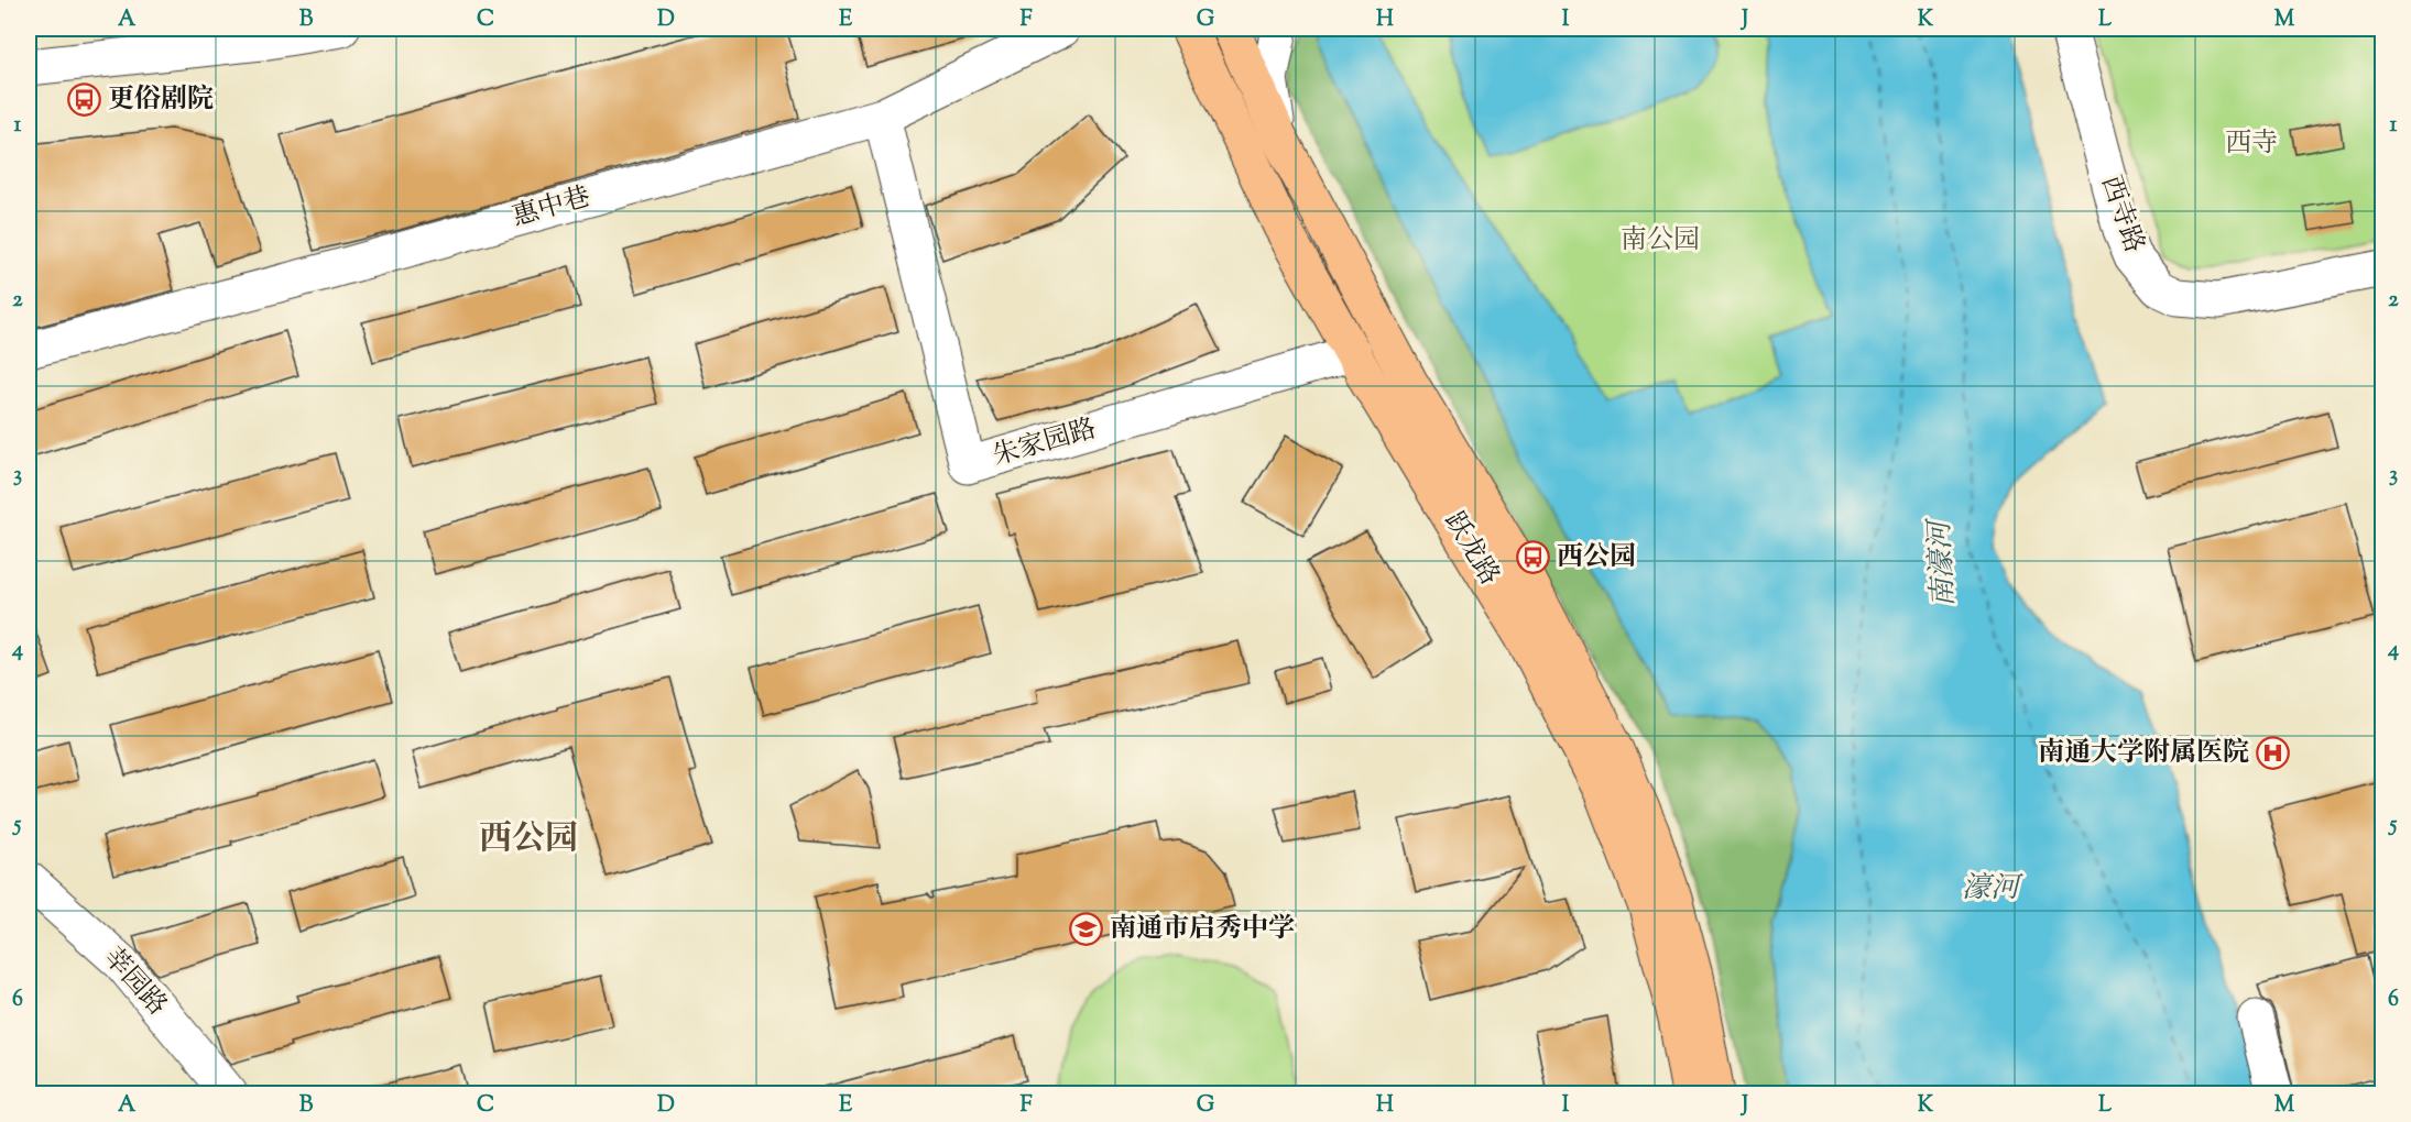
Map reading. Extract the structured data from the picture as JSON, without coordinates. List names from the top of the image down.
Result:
{
  "streets": {
    "main road": ["跃龙路"],
    "street": [
      "惠中巷",
      "西寺路",
      "朱家园路",
      "莘园路"
    ]
  },
  "crossings": [
    ["惠中巷", "朱家园路"],
    ["朱家园路", "跃龙路"]
  ],
  "districts": ["西公园"],
  "water": ["南濠河", "濠河"],
  "parks": ["西寺", "南公园"],
  "places": {
    "bus stop": ["更俗剧院", "西公园"],
    "hospital": ["南通大学附属医院"],
    "school or university": ["南通市启秀中学"]
  },
  "grid": {
    "columns": [
      "A",
      "B",
      "C",
      "D",
      "E",
      "F",
      "G",
      "H",
      "I",
      "J",
      "K",
      "L",
      "M"
    ],
    "rows": [
      "1",
      "2",
      "3",
      "4",
      "5",
      "6"
    ]
  }
}
